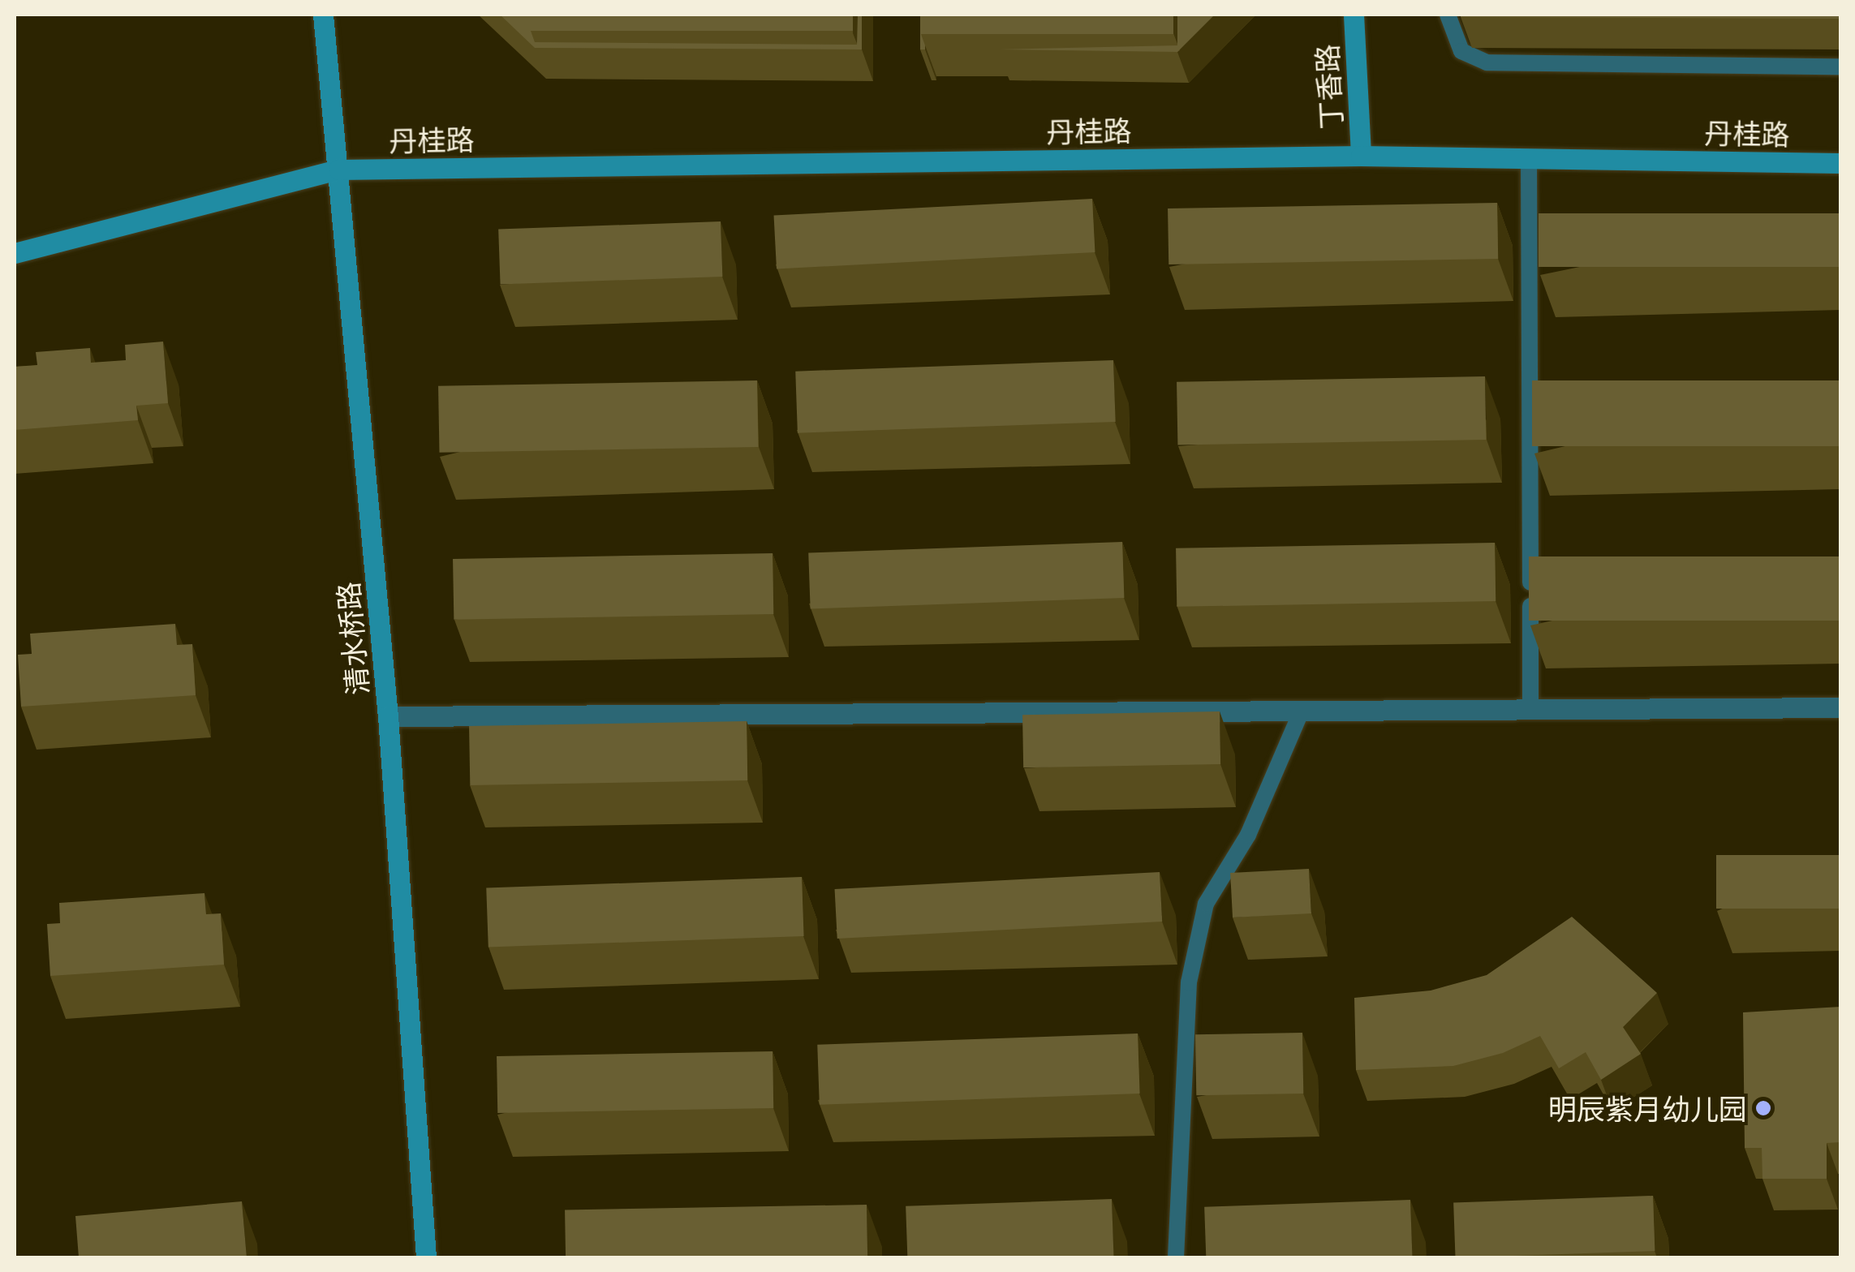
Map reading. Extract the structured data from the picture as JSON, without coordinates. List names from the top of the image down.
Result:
{
  "streets": {
    "street": ["丁香路", "丹桂路", "清水桥路"]
  },
  "crossings": [
    ["丁香路", "丹桂路"],
    ["丹桂路", "清水桥路"]
  ],
  "places": ["明辰紫月幼儿园"]
}
